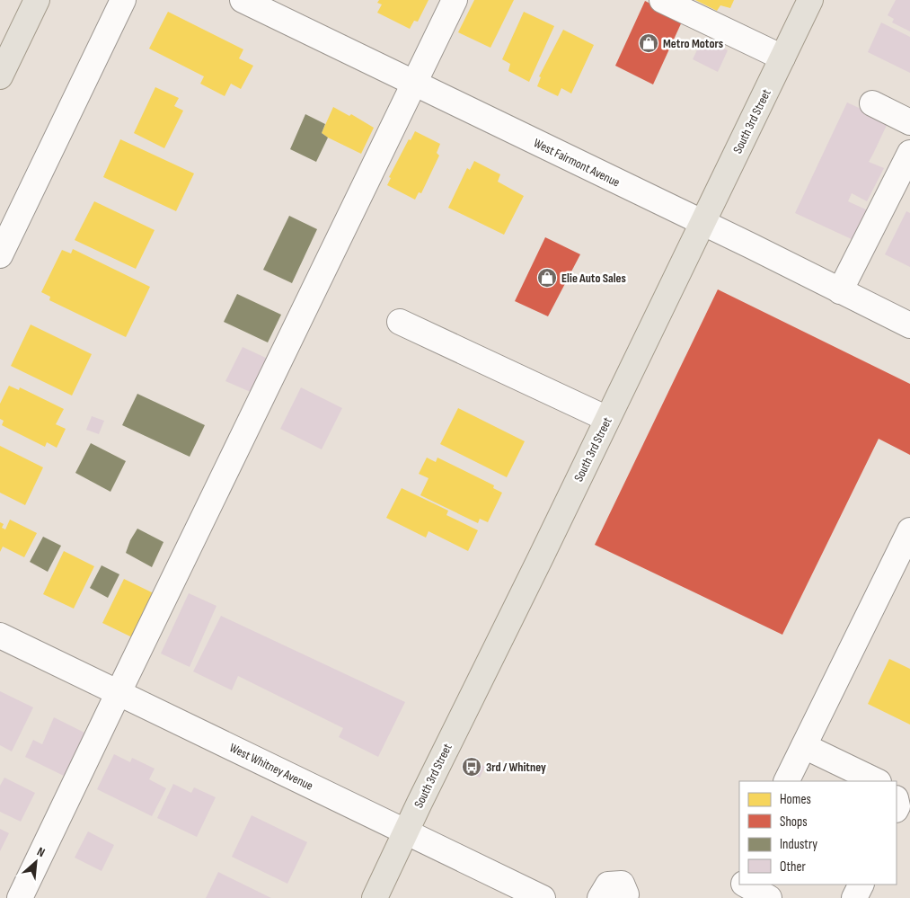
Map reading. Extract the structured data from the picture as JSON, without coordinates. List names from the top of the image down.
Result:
{
  "streets": {
    "main road": ["South 3rd Street"],
    "street": ["West Fairmont Avenue", "West Whitney Avenue"]
  },
  "crossings": [
    ["South 3rd Street", "West Fairmont Avenue"],
    ["South 3rd Street", "West Whitney Avenue"]
  ],
  "places": {
    "shop": ["Metro Motors", "Elie Auto Sales"],
    "bus stop": ["3rd / Whitney"]
  },
  "legend": [
    "Homes",
    "Shops",
    "Industry",
    "Other"
  ],
  "north": "top right"
}
